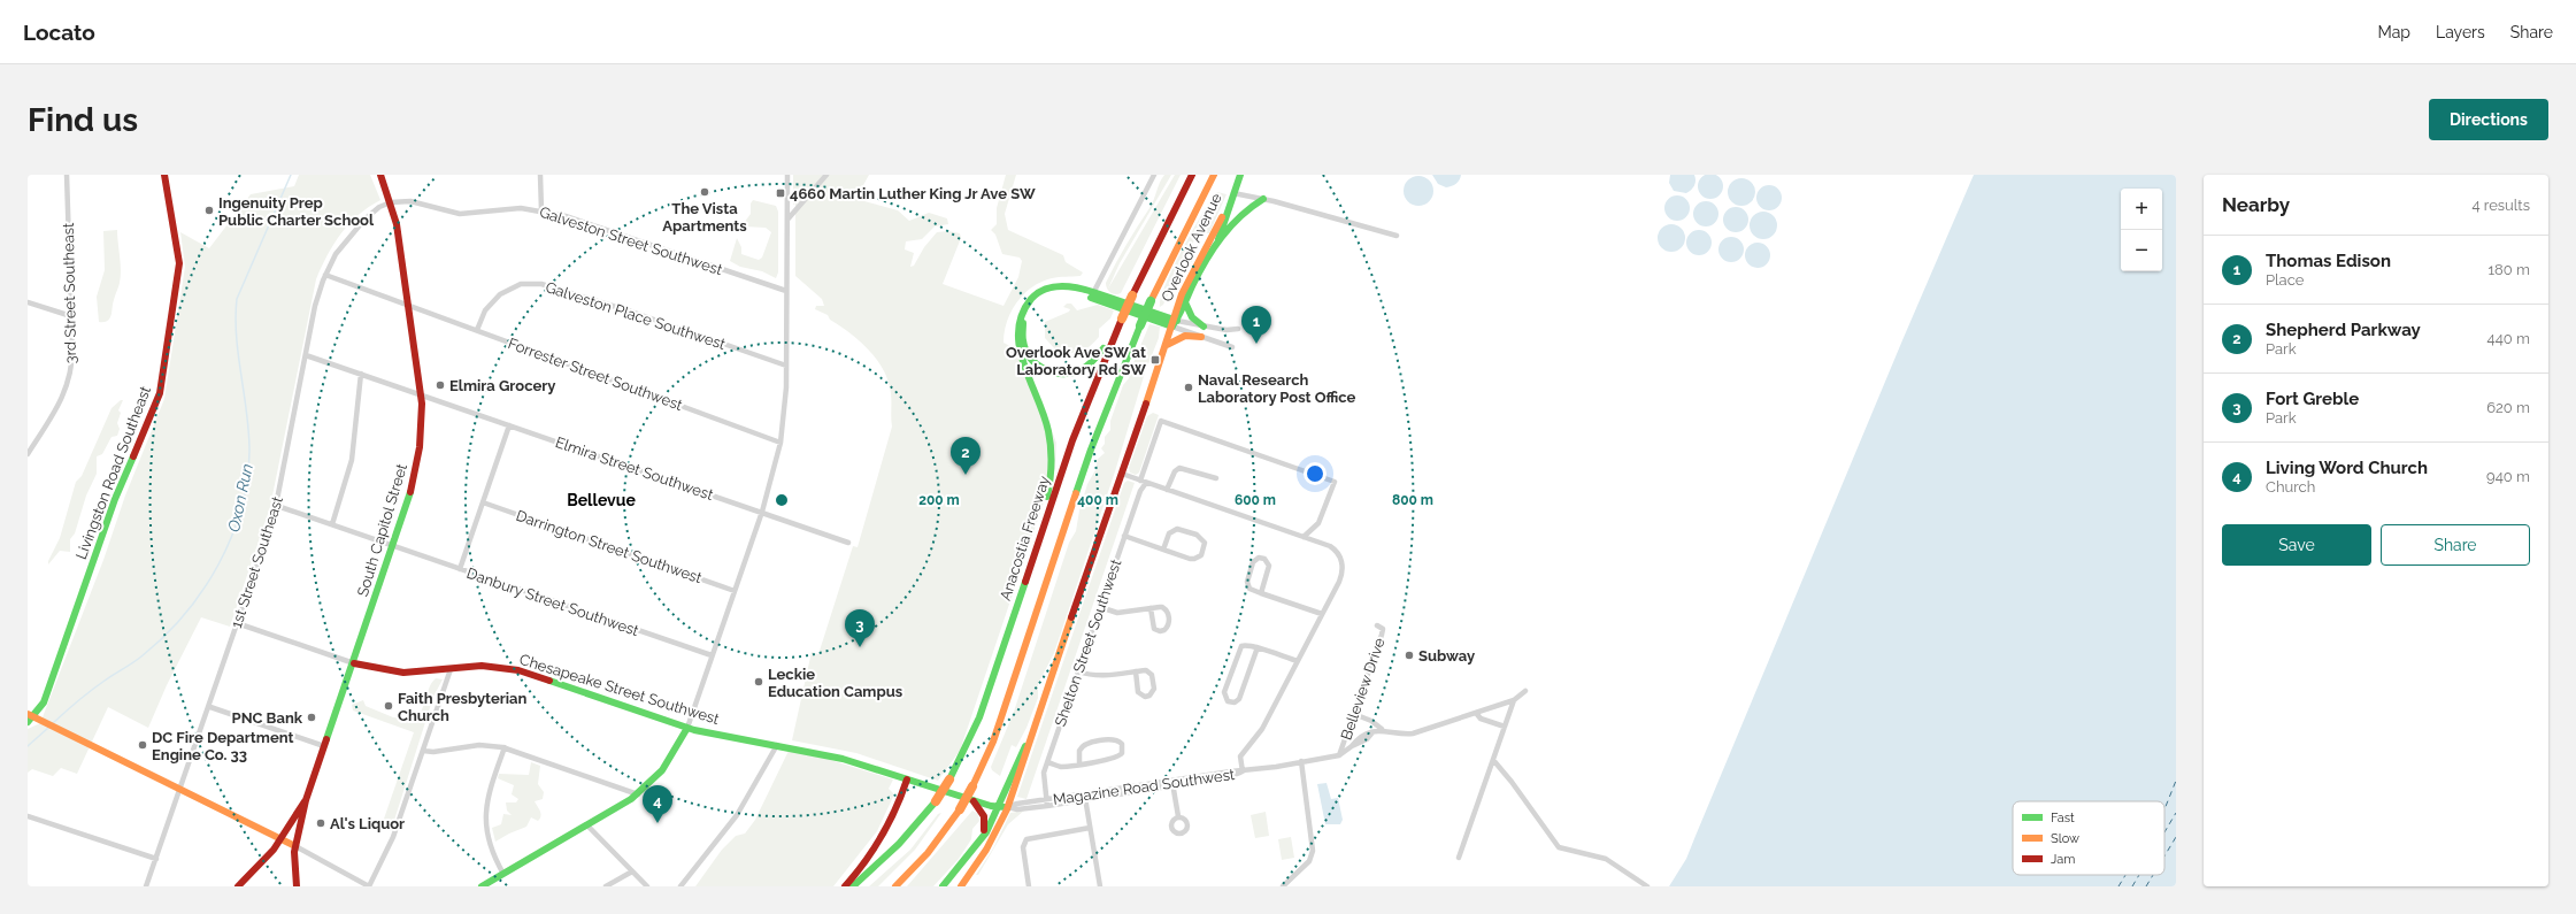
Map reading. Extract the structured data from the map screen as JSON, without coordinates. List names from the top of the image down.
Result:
{
  "streets": {
    "main road": [
      "Overlook Avenue",
      "Livingston Road Southeast",
      "South Capitol Street",
      "Anacostia Freeway",
      "Chesapeake Street Southwest"
    ],
    "street": [
      "Galveston Street Southwest",
      "3rd Street Southeast",
      "Galveston Place Southwest",
      "Forrester Street Southwest",
      "Elmira Street Southwest",
      "Darrington Street Southwest",
      "1st Street Southeast",
      "Danbury Street Southwest",
      "Shelton Street Southwest",
      "Belleview Drive",
      "Magazine Road Southwest"
    ]
  },
  "crossings": [
    ["Galveston Street Southwest", "South Capitol Street"],
    ["Galveston Street Southwest", "1st Street Southeast"],
    ["Galveston Place Southwest", "Forrester Street Southwest"],
    ["Forrester Street Southwest", "South Capitol Street"],
    ["Forrester Street Southwest", "1st Street Southeast"],
    ["Elmira Street Southwest", "South Capitol Street"],
    ["Elmira Street Southwest", "1st Street Southeast"],
    ["South Capitol Street", "1st Street Southeast"],
    ["South Capitol Street", "Danbury Street Southwest"],
    ["South Capitol Street", "Chesapeake Street Southwest"],
    ["1st Street Southeast", "Danbury Street Southwest"],
    ["Shelton Street Southwest", "Magazine Road Southwest"],
    ["Chesapeake Street Southwest", "Magazine Road Southwest"],
    ["Belleview Drive", "Magazine Road Southwest"]
  ],
  "districts": ["Bellevue"],
  "water": ["Oxon Run"],
  "places": {
    "other": [
      "The Vista Apartments",
      "Ingenuity Prep Public Charter School",
      "Elmira Grocery",
      "Naval Research Laboratory Post Office",
      "Subway",
      "Leckie Education Campus",
      "Faith Presbyterian Church",
      "PNC Bank",
      "DC Fire Department Engine Co. 33",
      "Al's Liquor"
    ],
    "transit": ["4660 Martin Luther King Jr Ave SW", "Overlook Ave SW at Laboratory Rd SW"]
  },
  "legend": ["Fast", "Slow", "Jam"],
  "page": {
    "header": "Locato",
    "nav": ["Map", "Layers", "Share"],
    "buttons": [
      "Directions",
      ["Save", "Share"]
    ],
    "title": "Find us",
    "heading": ["Nearby", "4 results"],
    "map_buttons": ["+", "−"],
    "list": [
      {
        "mark": "1",
        "name": "Thomas Edison",
        "note": "Place",
        "value": "180 m"
      },
      {
        "mark": "2",
        "name": "Shepherd Parkway",
        "note": "Park",
        "value": "440 m"
      },
      {
        "mark": "3",
        "name": "Fort Greble",
        "note": "Park",
        "value": "620 m"
      },
      {
        "mark": "4",
        "name": "Living Word Church",
        "note": "Church",
        "value": "940 m"
      }
    ],
    "pins": [
      "1",
      "2",
      "3",
      "4"
    ]
  },
  "rings": [
    "200 m",
    "400 m",
    "600 m",
    "800 m"
  ]
}
